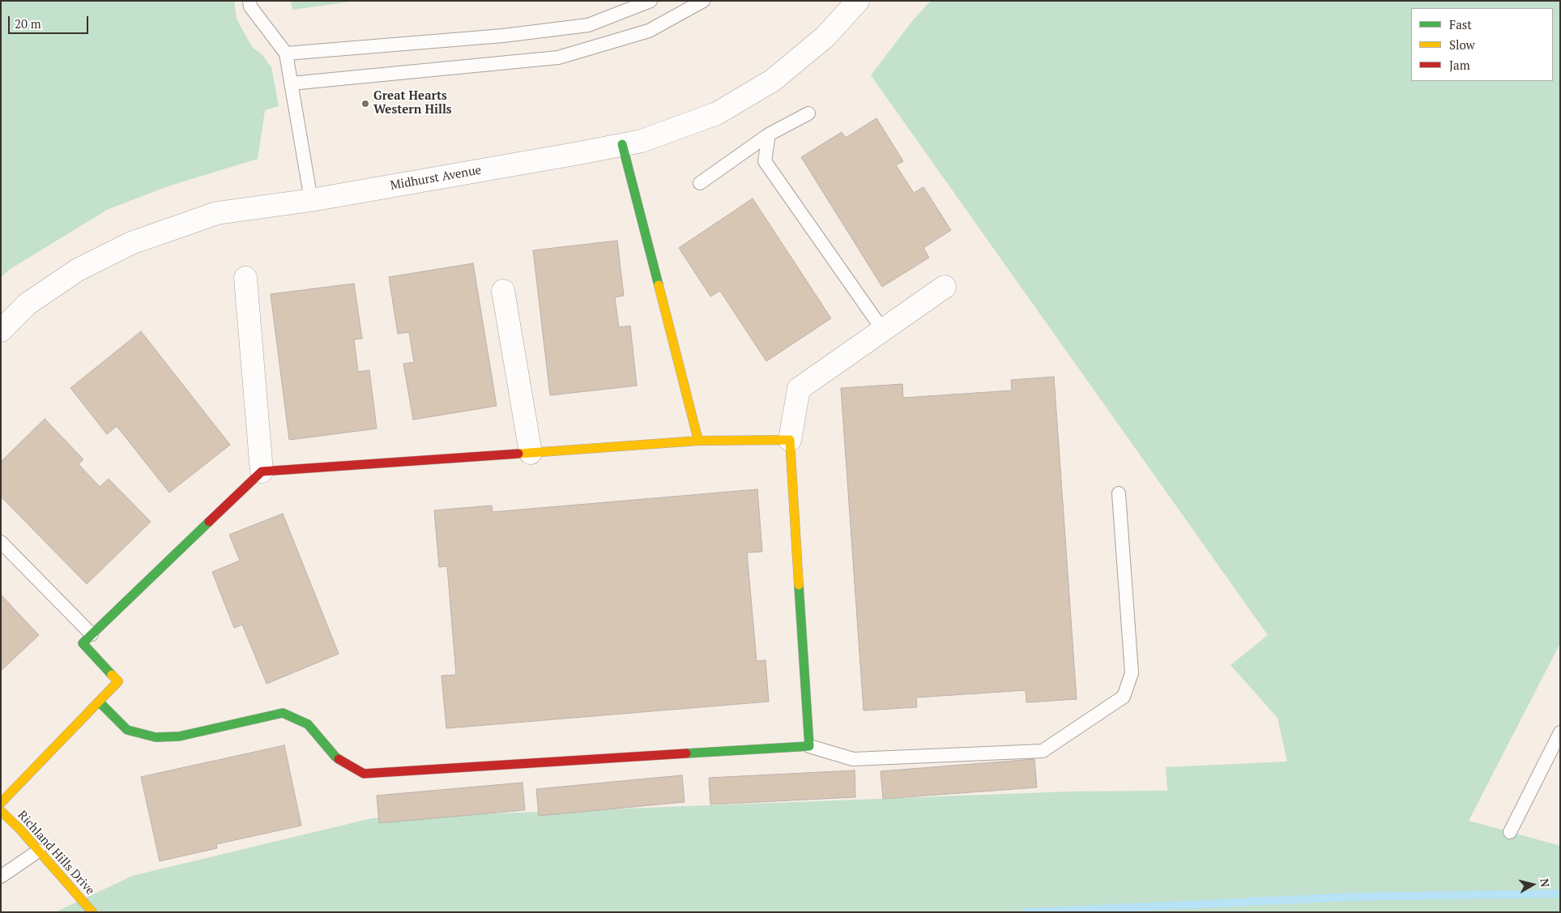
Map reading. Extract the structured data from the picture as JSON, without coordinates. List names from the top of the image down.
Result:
{
  "streets": {
    "street": ["Midhurst Avenue", "Richland Hills Drive"]
  },
  "places": ["Great Hearts Western Hills"],
  "legend": ["Fast", "Slow", "Jam"],
  "scale_bar": "20 m",
  "north": "right"
}
